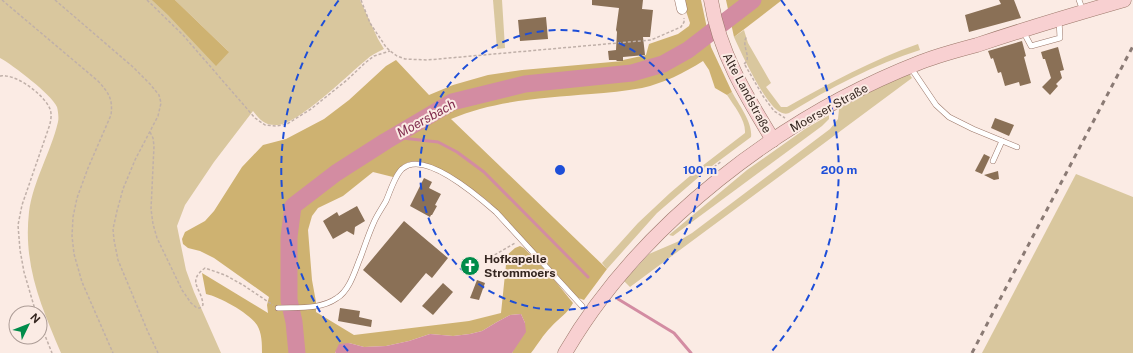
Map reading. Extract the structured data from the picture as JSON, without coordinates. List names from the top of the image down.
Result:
{
  "streets": {
    "main road": ["Alte Landstraße", "Moerser Straße"]
  },
  "crossings": [
    ["Alte Landstraße", "Moerser Straße"]
  ],
  "water": ["Moersbach"],
  "places": {
    "church": ["Hofkapelle Strommoers"]
  },
  "north": "top right",
  "rings": ["100 m", "200 m"]
}
